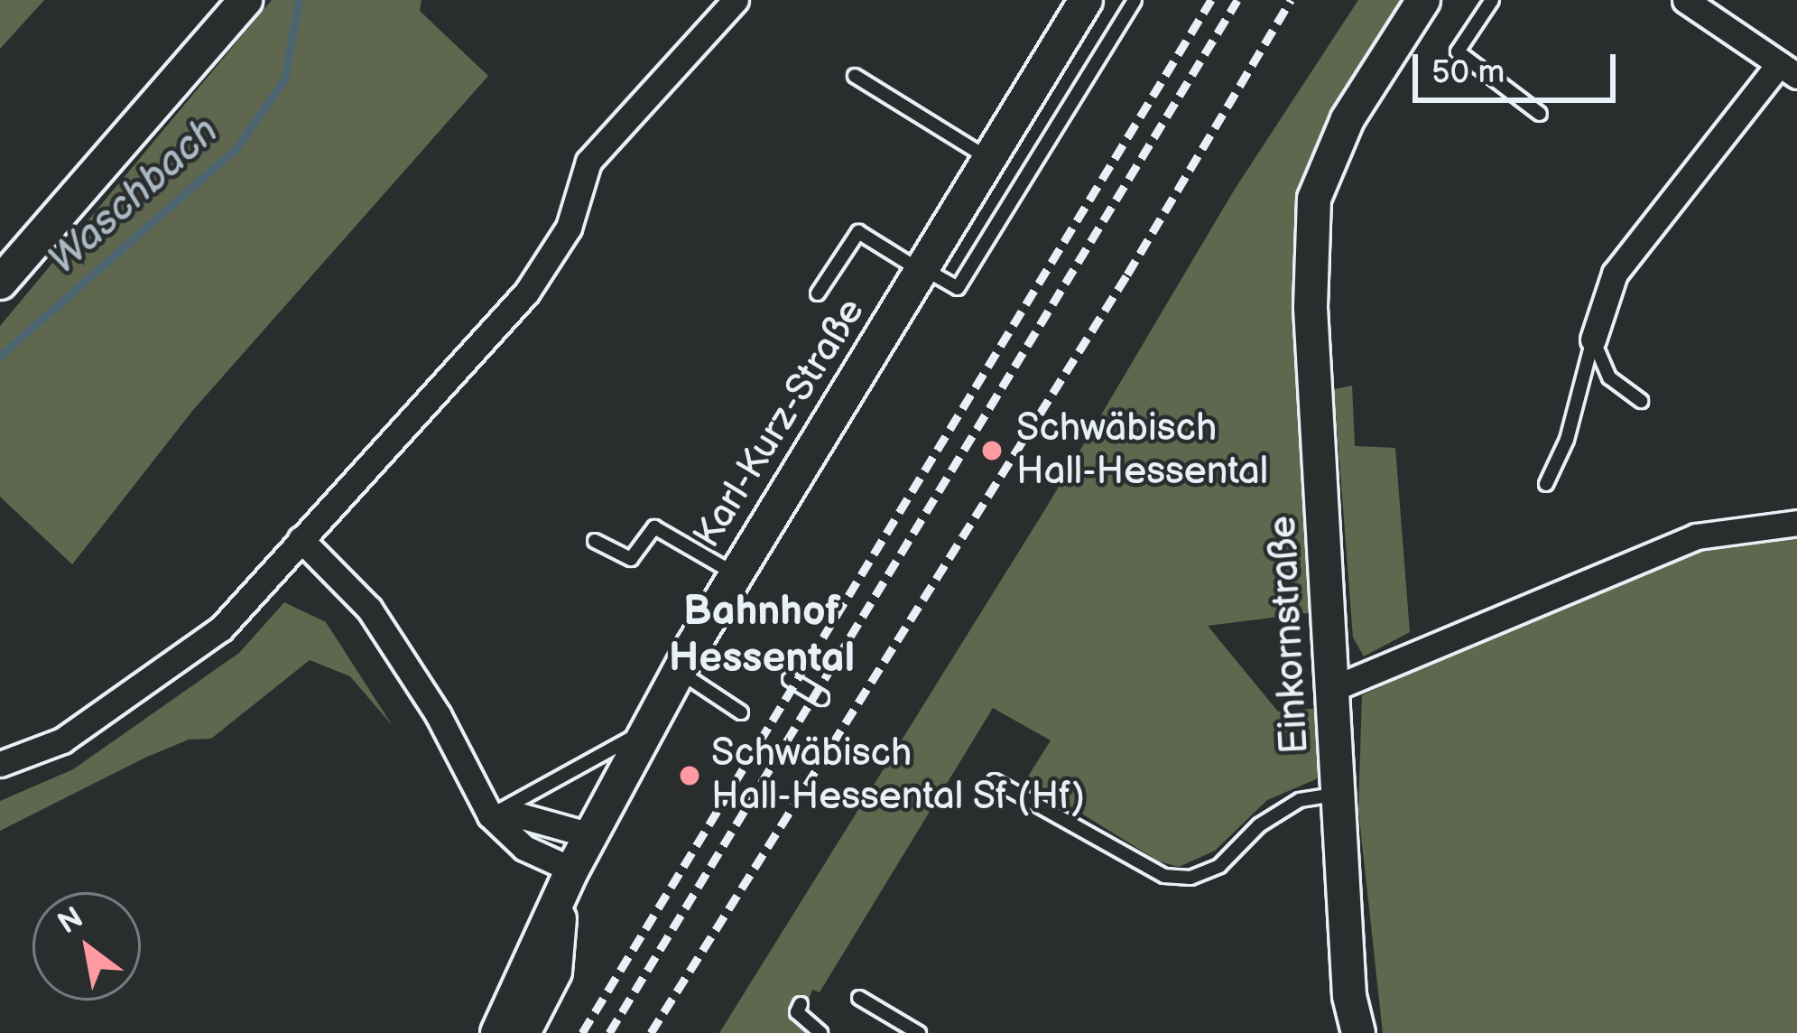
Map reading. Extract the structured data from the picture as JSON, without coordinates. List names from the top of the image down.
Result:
{
  "streets": {
    "main road": ["Karl-Kurz-Straße", "Einkornstraße"]
  },
  "districts": ["Bahnhof Hessental"],
  "water": ["Waschbach"],
  "places": ["Schwäbisch Hall-Hessental", "Schwäbisch Hall-Hessental Sf (Hf)"],
  "scale_bar": "50 m",
  "north": "top left"
}
